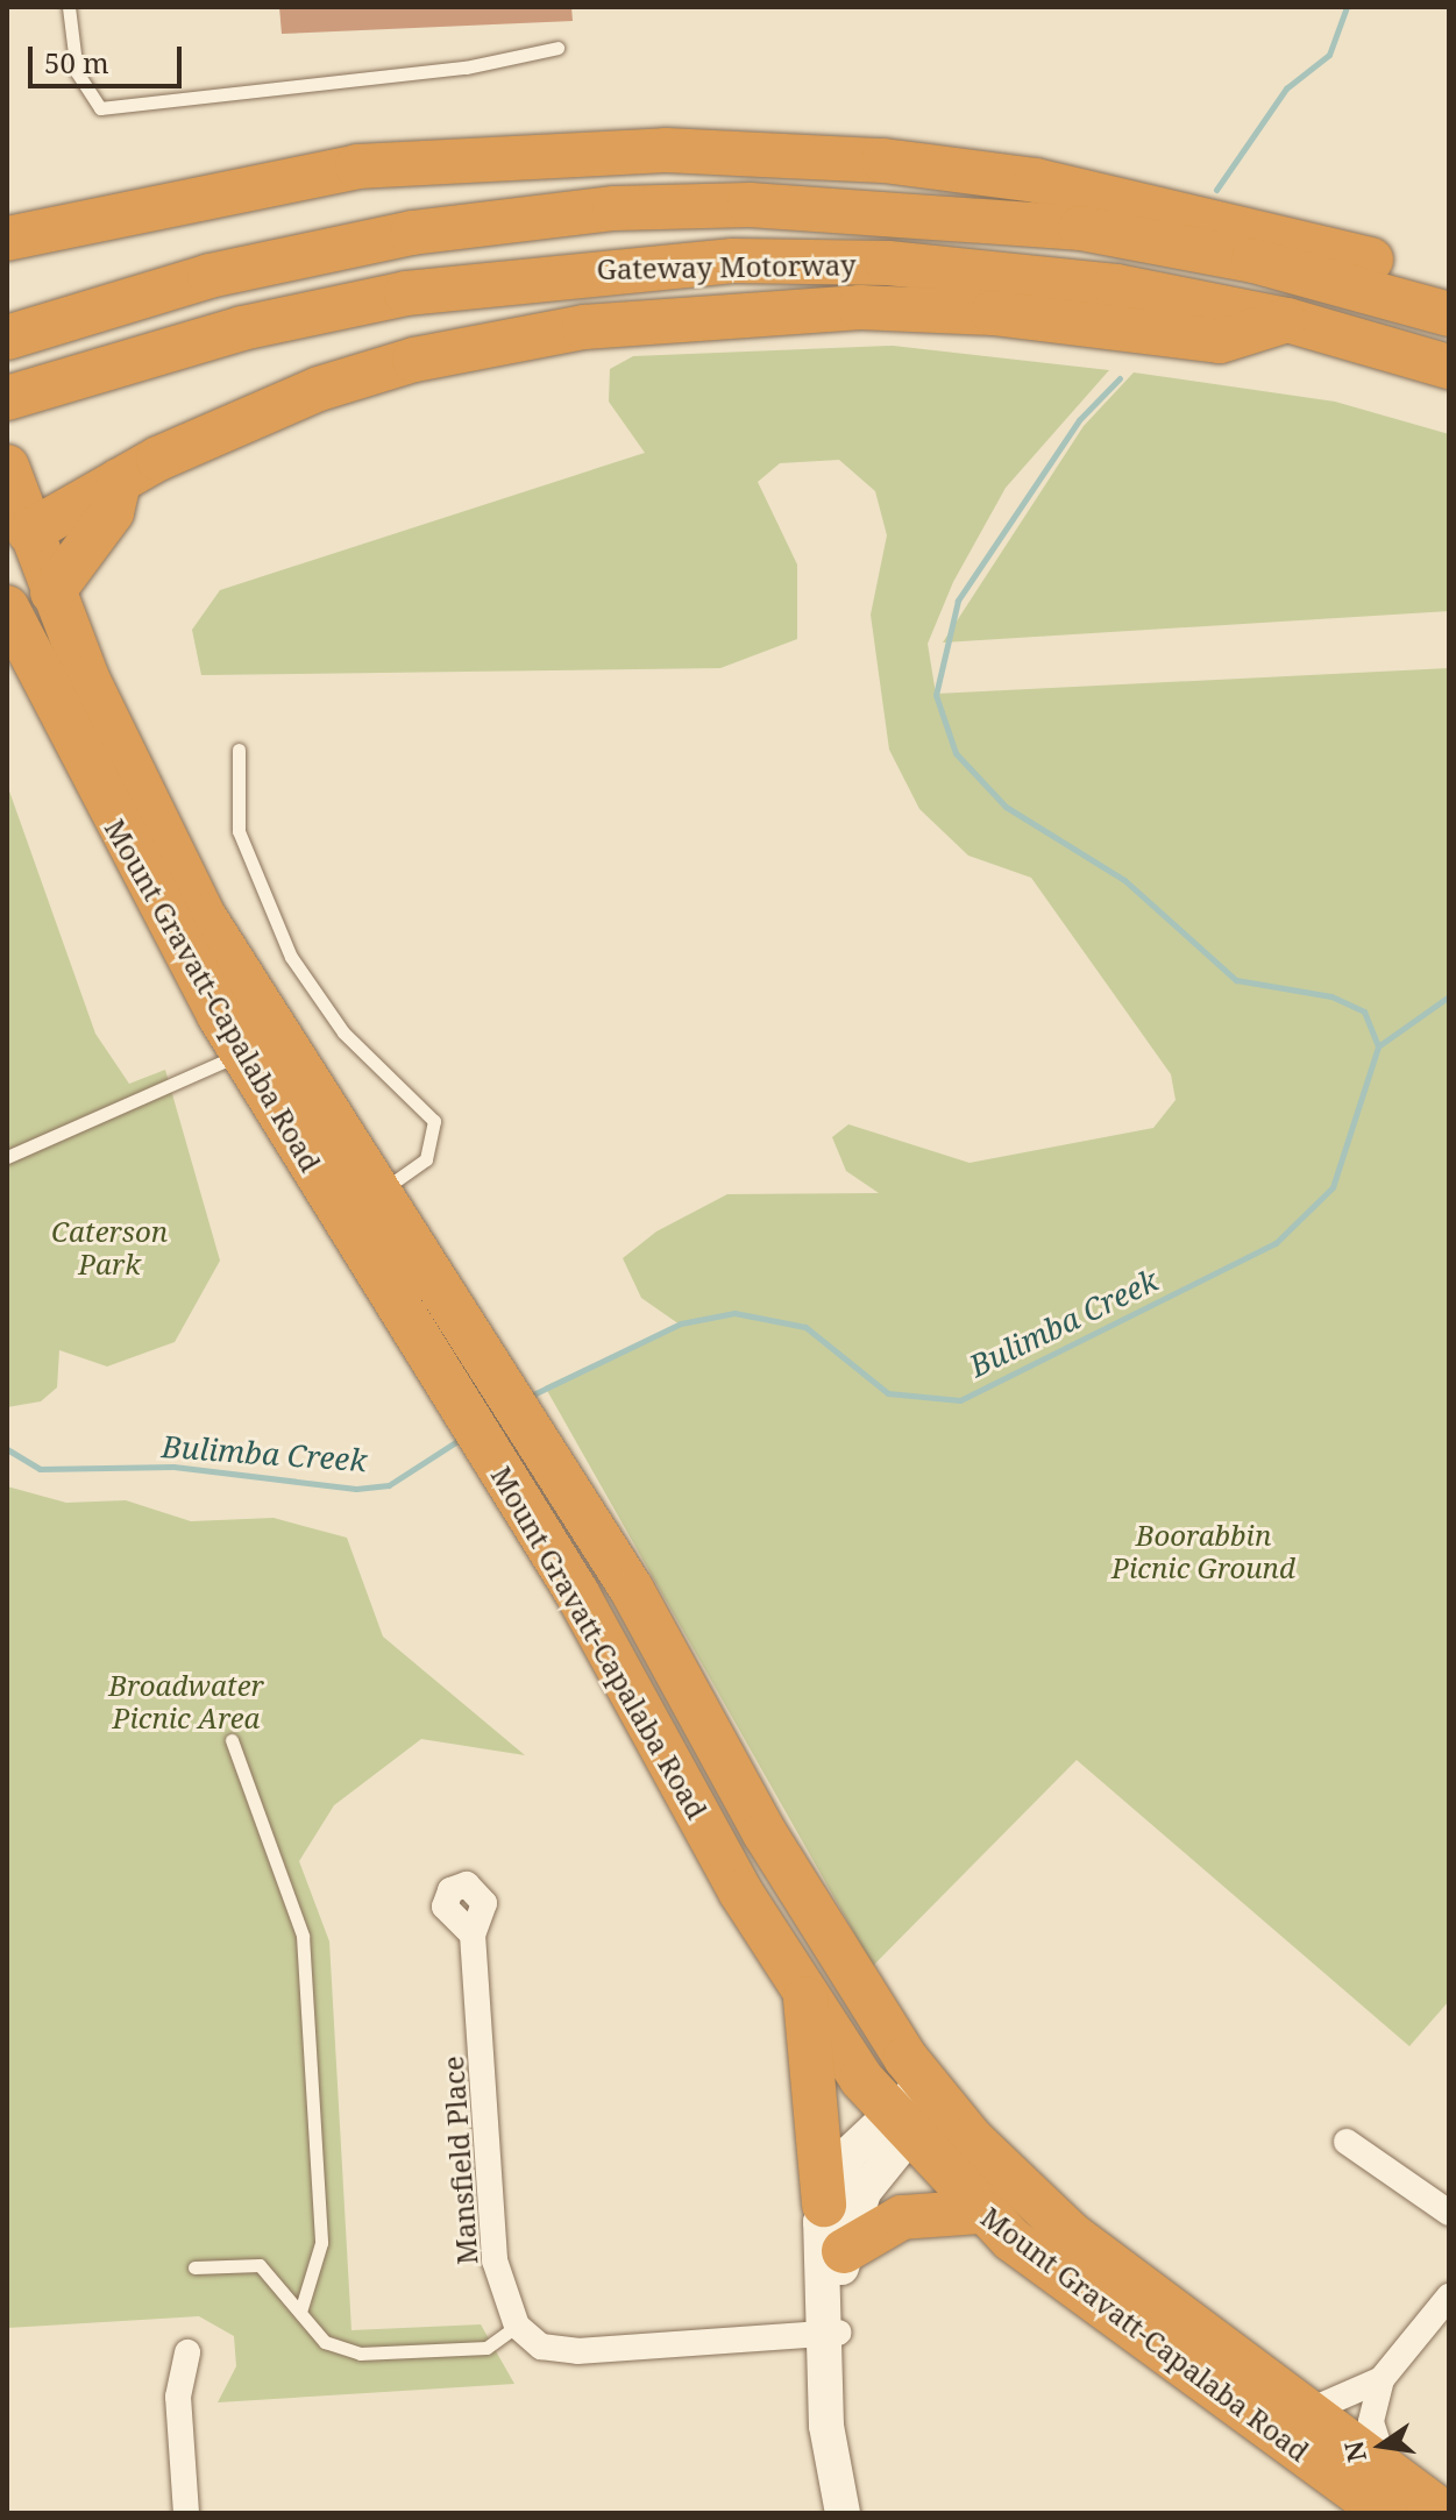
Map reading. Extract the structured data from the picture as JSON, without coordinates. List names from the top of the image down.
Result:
{
  "streets": {
    "highway": ["Gateway Motorway", "Mount Gravatt-Capalaba Road"],
    "street": ["Mansfield Place"]
  },
  "water": ["Bulimba Creek"],
  "parks": ["Caterson Park", "Boorabbin Picnic Ground", "Broadwater Picnic Area"],
  "scale_bar": "50 m",
  "north": "left"
}
